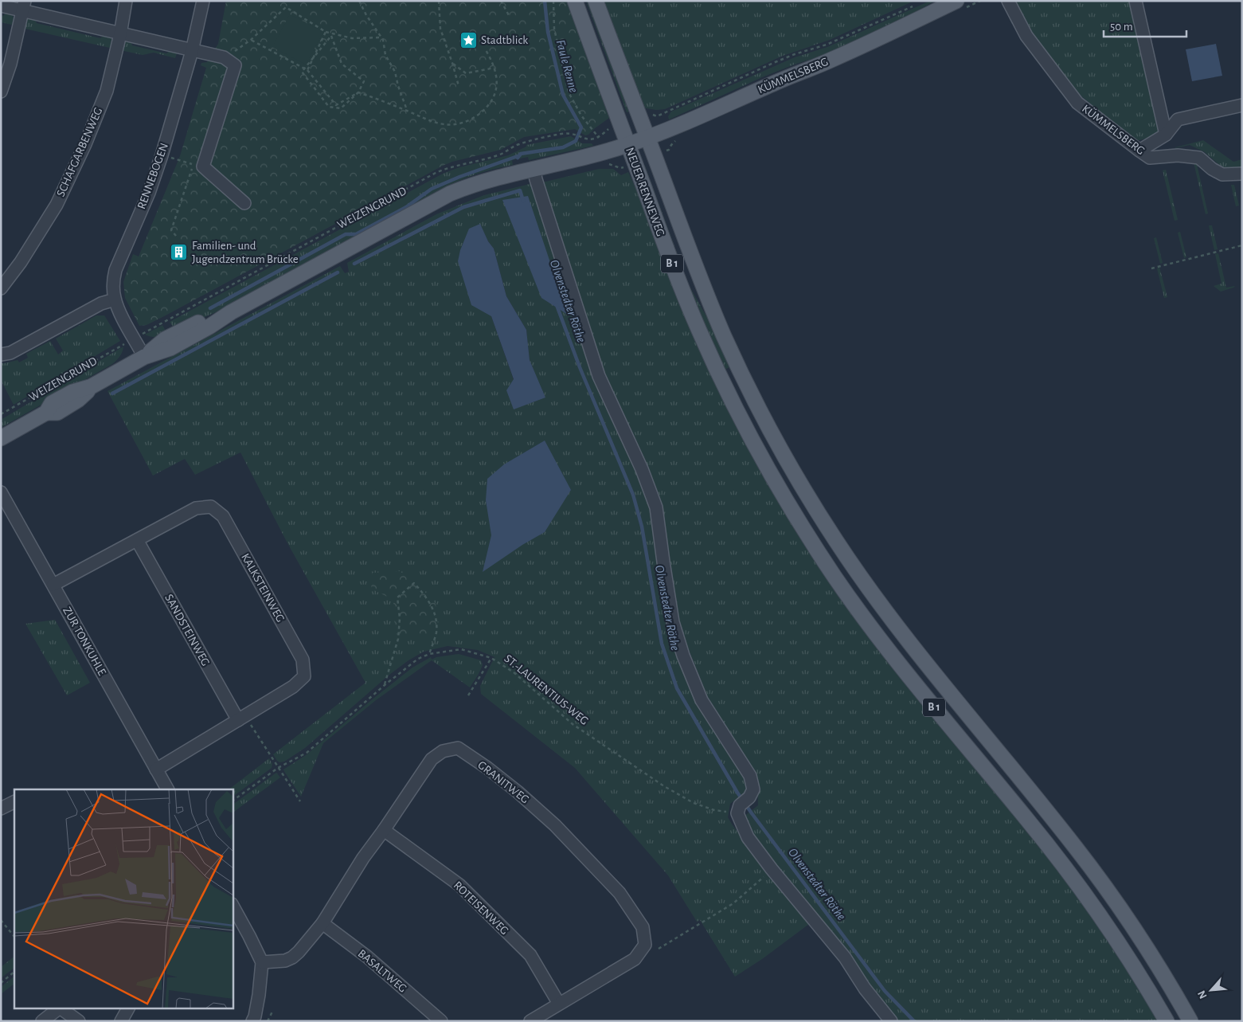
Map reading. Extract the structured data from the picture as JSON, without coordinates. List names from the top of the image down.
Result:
{
  "streets": {
    "main road": [
      "KÜMMELSBERG",
      "NEUER RENNEWEG",
      "WEIZENGRUND",
      "B 1"
    ],
    "street": [
      "SCHAFGARBENWEG",
      "RENNEBOGEN",
      "KALKSTEINWEG",
      "SANDSTEINWEG",
      "ZUR TONKUHLE",
      "GRANITWEG",
      "ROTEISENWEG",
      "BASALTWEG"
    ],
    "path": ["ST.-LAURENTIUS-WEG"]
  },
  "crossings": [
    ["KÜMMELSBERG", "NEUER RENNEWEG"],
    ["KÜMMELSBERG", "WEIZENGRUND"],
    ["RENNEBOGEN", "WEIZENGRUND"],
    ["NEUER RENNEWEG", "WEIZENGRUND"],
    ["KALKSTEINWEG", "SANDSTEINWEG"],
    ["KALKSTEINWEG", "ZUR TONKUHLE"],
    ["GRANITWEG", "ROTEISENWEG"],
    ["GRANITWEG", "BASALTWEG"]
  ],
  "water": ["Faule Renne", "Olvenstedter Röthe"],
  "places": {
    "place": ["Stadtblick"],
    "building": ["Familien- und Jugendzentrum Brücke"]
  },
  "scale_bar": "50 m",
  "north": "bottom left"
}
